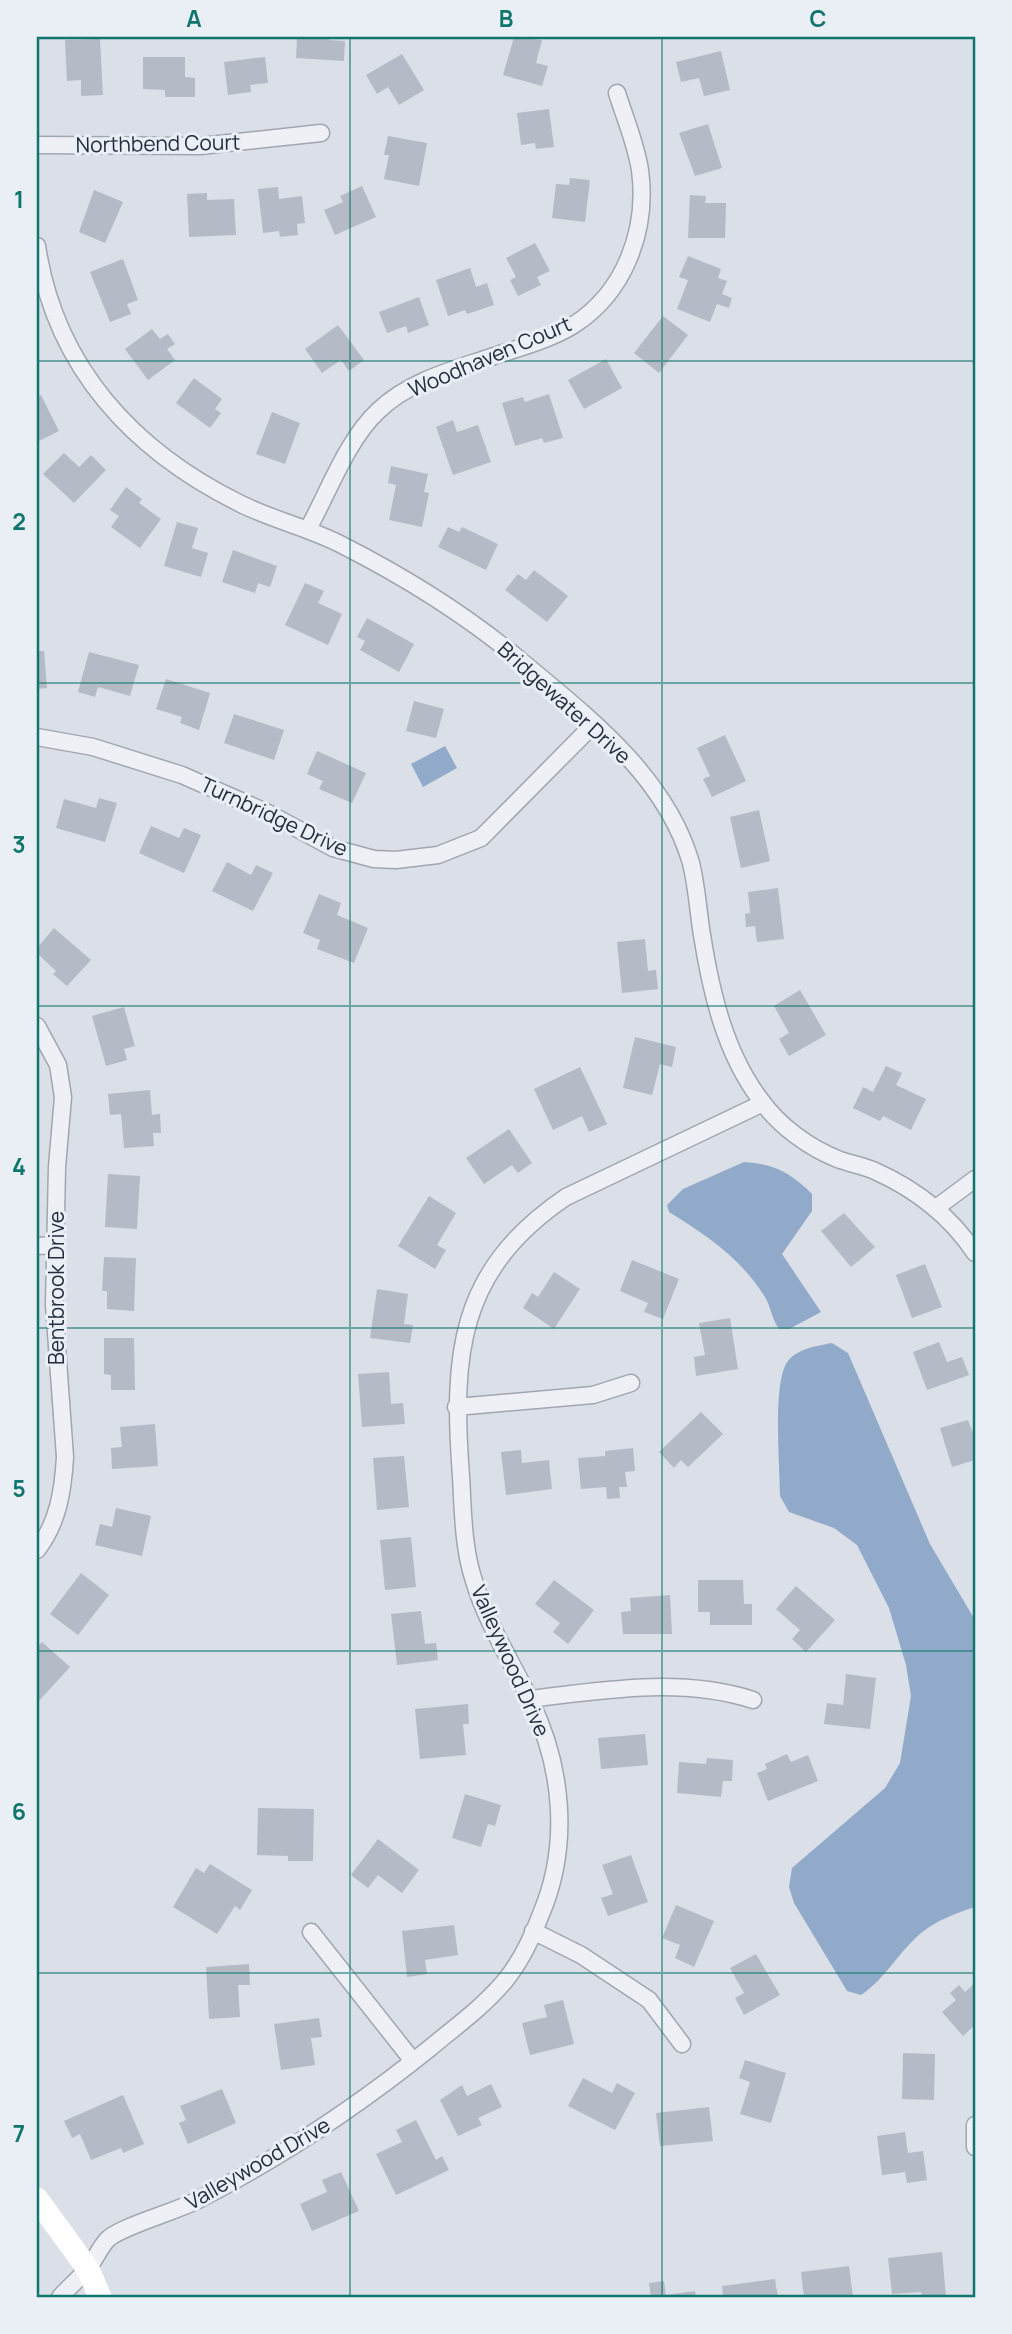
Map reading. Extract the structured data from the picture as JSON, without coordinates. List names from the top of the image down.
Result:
{
  "streets": {
    "street": [
      "Northbend Court",
      "Woodhaven Court",
      "Bridgewater Drive",
      "Turnbridge Drive",
      "Bentbrook Drive",
      "Valleywood Drive"
    ]
  },
  "crossings": [
    ["Woodhaven Court", "Bridgewater Drive"],
    ["Bridgewater Drive", "Turnbridge Drive"],
    ["Bridgewater Drive", "Valleywood Drive"]
  ],
  "grid": {
    "columns": ["A", "B", "C"],
    "rows": [
      "1",
      "2",
      "3",
      "4",
      "5",
      "6",
      "7"
    ]
  }
}
